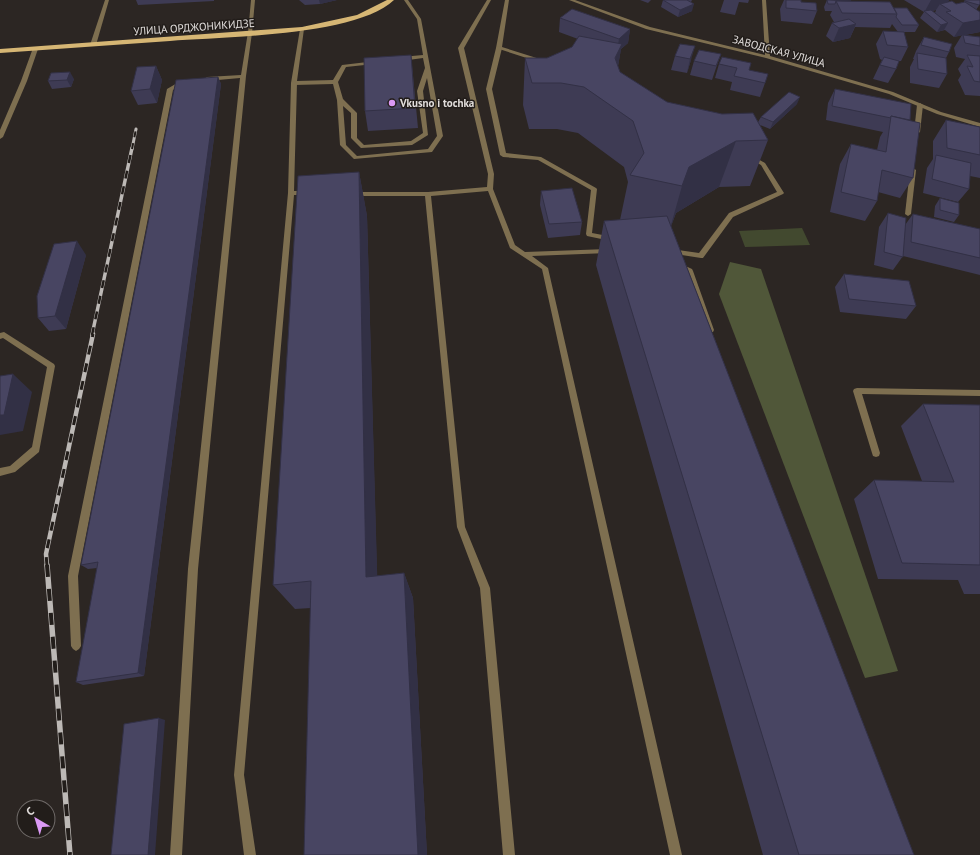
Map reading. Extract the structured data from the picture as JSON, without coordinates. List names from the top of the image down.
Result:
{
  "streets": {
    "main road": ["УЛИЦА ОРДЖОНИКИДЗЕ"],
    "street": ["ЗАВОДСКАЯ УЛИЦА"]
  },
  "places": ["Vkusno i tochka"],
  "north": "top left"
}
